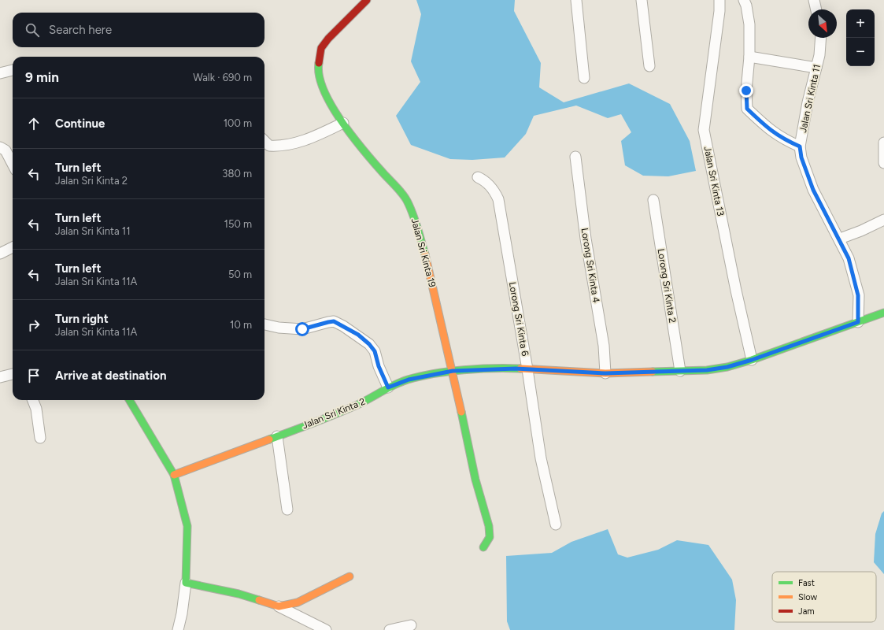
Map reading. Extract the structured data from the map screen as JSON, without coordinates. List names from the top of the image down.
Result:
{
  "streets": {
    "street": [
      "Jalan Sri Kinta 11",
      "Jalan Sri Kinta 13",
      "Jalan Sri Kinta 19",
      "Lorong Sri Kinta 4",
      "Lorong Sri Kinta 2",
      "Lorong Sri Kinta 6",
      "Jalan Sri Kinta 2"
    ]
  },
  "crossings": [
    ["Jalan Sri Kinta 11", "Jalan Sri Kinta 2"],
    ["Jalan Sri Kinta 13", "Jalan Sri Kinta 2"],
    ["Jalan Sri Kinta 19", "Jalan Sri Kinta 2"],
    ["Lorong Sri Kinta 4", "Jalan Sri Kinta 2"],
    ["Lorong Sri Kinta 2", "Jalan Sri Kinta 2"],
    ["Lorong Sri Kinta 6", "Jalan Sri Kinta 2"]
  ],
  "legend": ["Fast", "Slow", "Jam"],
  "north": "bottom right",
  "page": {
    "map_buttons": ["+", "−"],
    "search": "Search here",
    "heading": ["9 min", "Walk · 690 m"],
    "list": [
      ["Continue", "100 m"],
      ["Turn left", "Jalan Sri Kinta 2", "380 m"],
      ["Turn left", "Jalan Sri Kinta 11", "150 m"],
      ["Turn left", "Jalan Sri Kinta 11A", "50 m"],
      ["Turn right", "Jalan Sri Kinta 11A", "10 m"],
      "Arrive at destination"
    ]
  }
}
